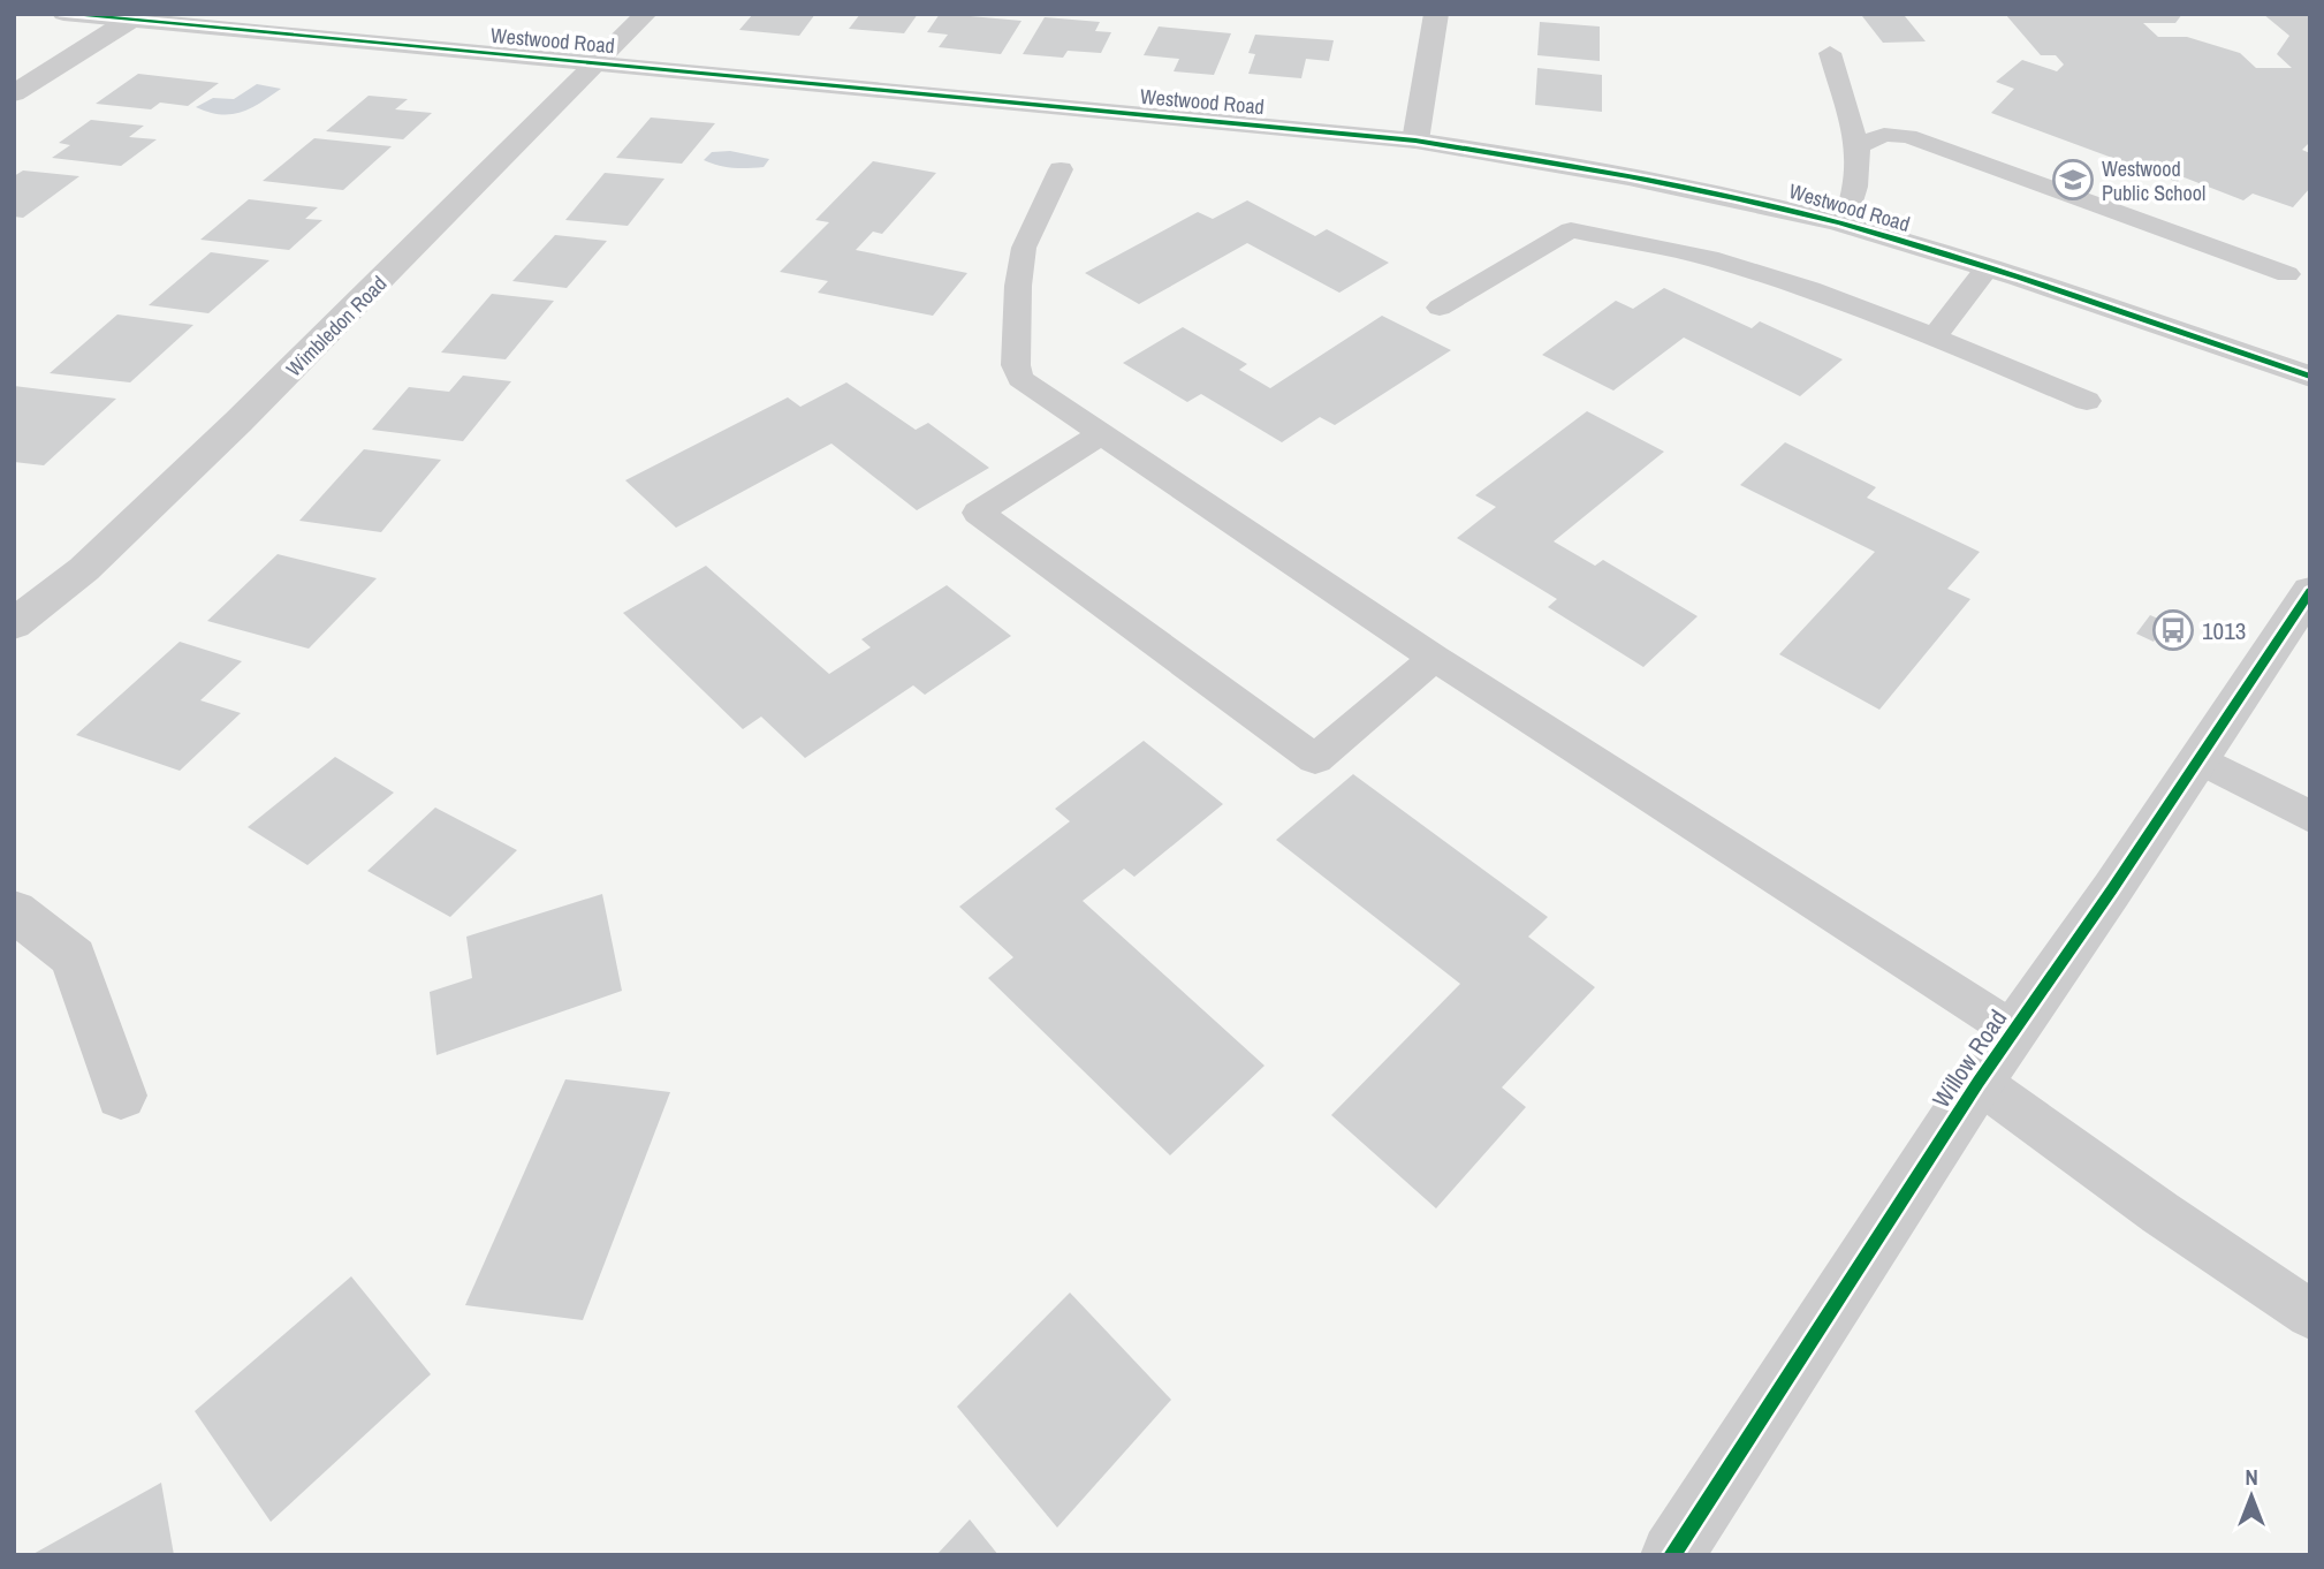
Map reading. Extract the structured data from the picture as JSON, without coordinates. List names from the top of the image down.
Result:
{
  "streets": {
    "street": ["Westwood Road", "Wimbledon Road", "Willow Road"]
  },
  "crossings": [
    ["Westwood Road", "Wimbledon Road"]
  ],
  "places": {
    "school or university": ["Westwood Public School"],
    "bus stop": ["1013"]
  },
  "north": "top"
}
